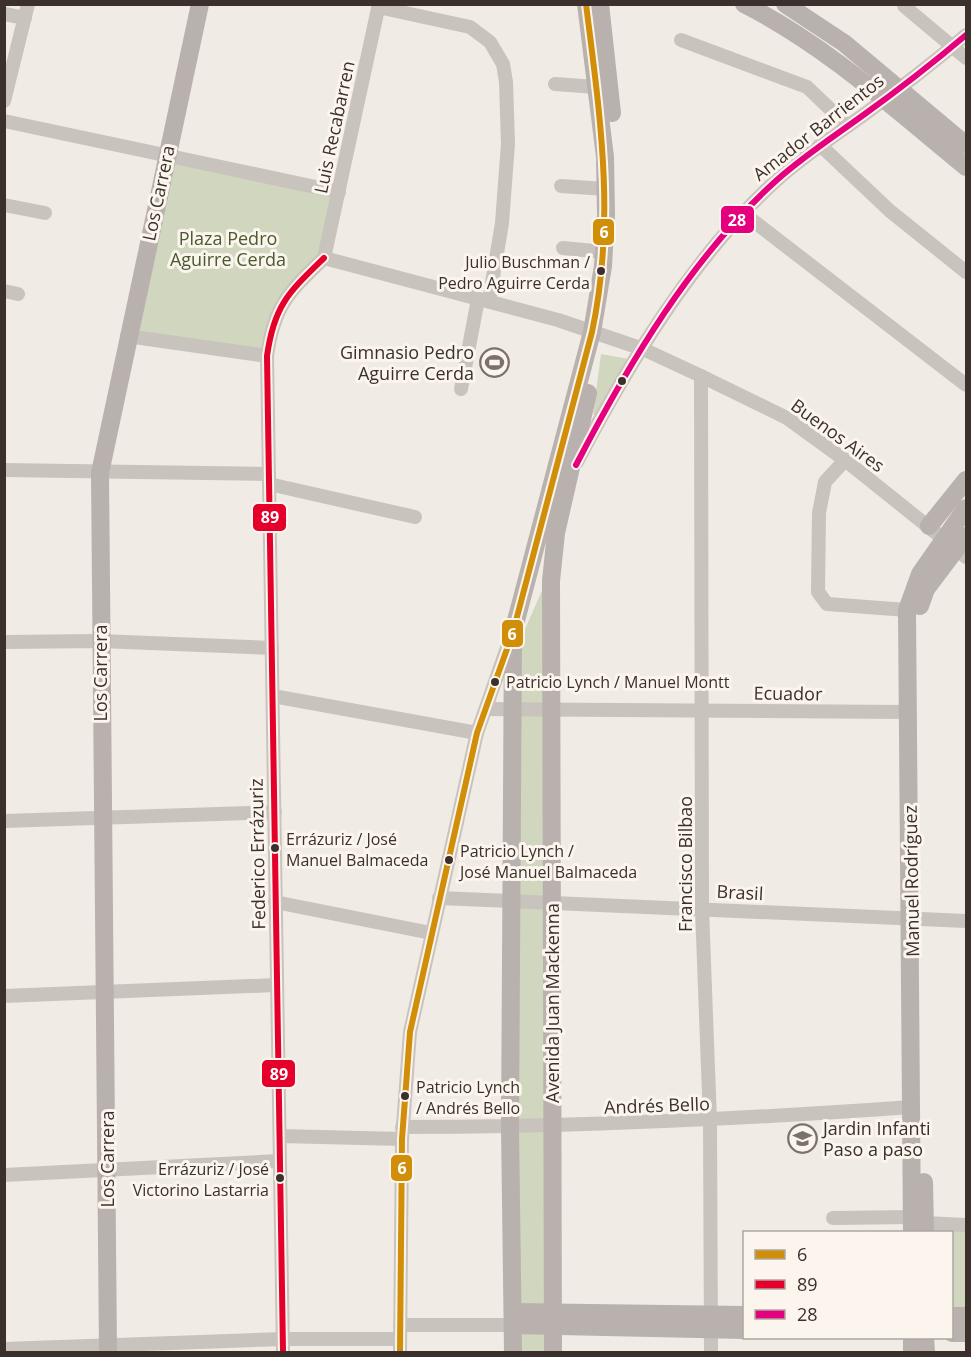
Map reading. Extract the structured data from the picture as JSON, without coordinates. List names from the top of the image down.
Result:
{
  "streets": {
    "main road": ["Los Carrera", "Manuel Rodríguez", "Avenida Juan Mackenna"],
    "street": [
      "Luis Recabarren",
      "Amador Barrientos",
      "Buenos Aires",
      "Ecuador",
      "Federico Errázuriz",
      "Francisco Bilbao",
      "Brasil",
      "Andrés Bello"
    ]
  },
  "crossings": [
    ["Luis Recabarren", "Buenos Aires"],
    ["Luis Recabarren", "Federico Errázuriz"],
    ["Amador Barrientos", "Buenos Aires"],
    ["Amador Barrientos", "Avenida Juan Mackenna"],
    ["Buenos Aires", "Federico Errázuriz"],
    ["Buenos Aires", "Francisco Bilbao"],
    ["Buenos Aires", "Manuel Rodríguez"],
    ["Buenos Aires", "Avenida Juan Mackenna"],
    ["Ecuador", "Francisco Bilbao"],
    ["Ecuador", "Manuel Rodríguez"],
    ["Ecuador", "Avenida Juan Mackenna"],
    ["Federico Errázuriz", "Andrés Bello"],
    ["Francisco Bilbao", "Brasil"],
    ["Francisco Bilbao", "Andrés Bello"],
    ["Manuel Rodríguez", "Brasil"],
    ["Manuel Rodríguez", "Andrés Bello"],
    ["Brasil", "Avenida Juan Mackenna"],
    ["Avenida Juan Mackenna", "Andrés Bello"]
  ],
  "parks": ["Plaza Pedro Aguirre Cerda"],
  "places": {
    "other": [
      "Julio Buschman / Pedro Aguirre Cerda",
      "Patricio Lynch / Manuel Montt",
      "Errázuriz / José Manuel Balmaceda",
      "Patricio Lynch / José Manuel Balmaceda",
      "Patricio Lynch / Andrés Bello",
      "Errázuriz / José Victorino Lastarria"
    ],
    "sports": ["Gimnasio Pedro Aguirre Cerda"],
    "school or university": ["Jardin Infanti Paso a paso"]
  },
  "lines": ["transit line 6", "transit line 28", "transit line 89"],
  "legend": ["6", "89", "28"]
}
